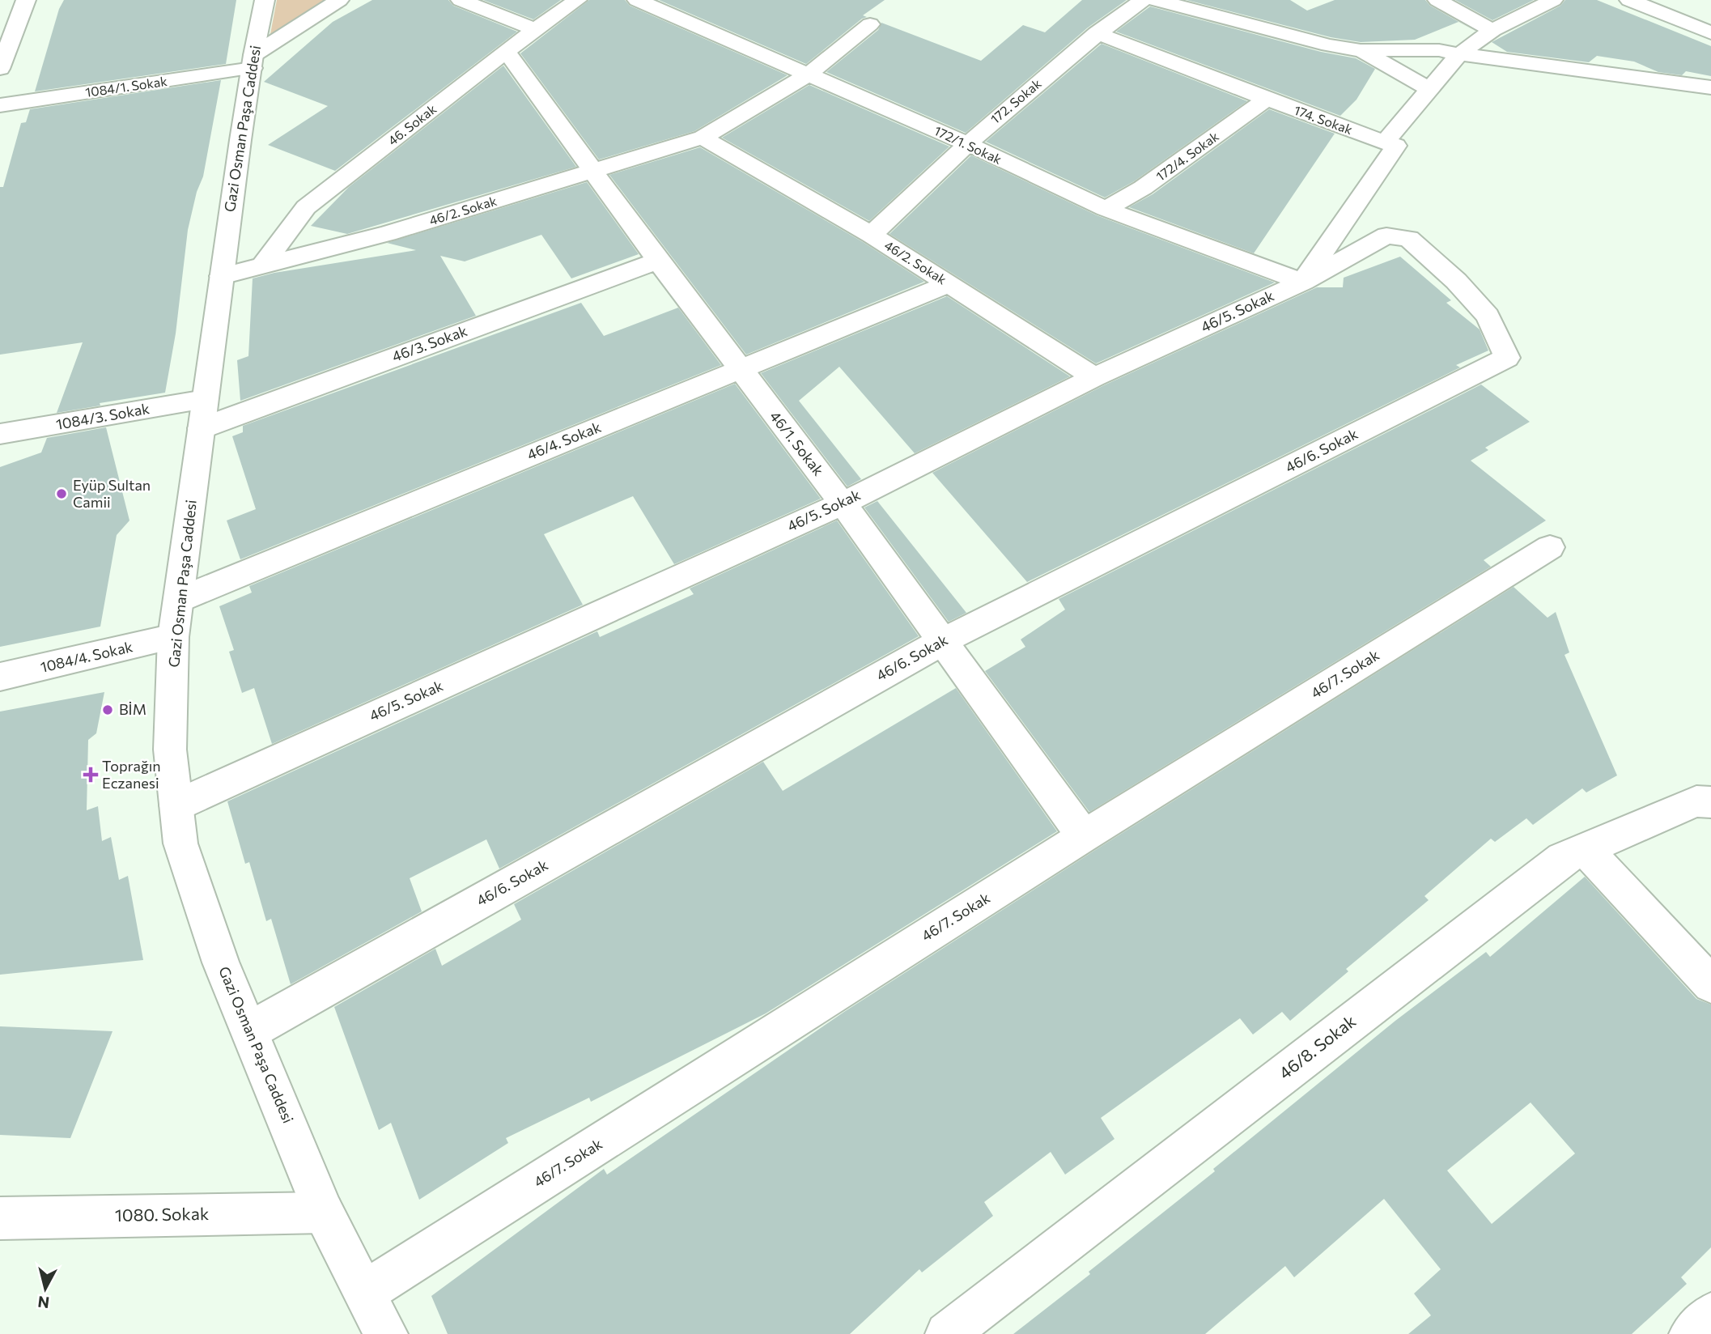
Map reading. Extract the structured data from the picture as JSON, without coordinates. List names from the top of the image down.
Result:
{
  "streets": {
    "street": [
      "1084/1. Sokak",
      "172. Sokak",
      "174. Sokak",
      "46. Sokak",
      "Gazi Osman Paşa Caddesi",
      "172/1. Sokak",
      "172/4. Sokak",
      "46/2. Sokak",
      "46/5. Sokak",
      "46/3. Sokak",
      "1084/3. Sokak",
      "46/4. Sokak",
      "46/1. Sokak",
      "46/6. Sokak",
      "1084/4. Sokak",
      "46/7. Sokak",
      "46/8. Sokak",
      "1080. Sokak"
    ]
  },
  "crossings": [
    ["1084/1. Sokak", "Gazi Osman Paşa Caddesi"],
    ["172. Sokak", "174. Sokak"],
    ["172. Sokak", "172/1. Sokak"],
    ["172. Sokak", "46/2. Sokak"],
    ["174. Sokak", "172/4. Sokak"],
    ["46. Sokak", "46/2. Sokak"],
    ["46. Sokak", "46/1. Sokak"],
    ["Gazi Osman Paşa Caddesi", "46/2. Sokak"],
    ["Gazi Osman Paşa Caddesi", "46/5. Sokak"],
    ["Gazi Osman Paşa Caddesi", "46/3. Sokak"],
    ["Gazi Osman Paşa Caddesi", "1084/3. Sokak"],
    ["Gazi Osman Paşa Caddesi", "46/4. Sokak"],
    ["Gazi Osman Paşa Caddesi", "46/6. Sokak"],
    ["Gazi Osman Paşa Caddesi", "1084/4. Sokak"],
    ["Gazi Osman Paşa Caddesi", "46/7. Sokak"],
    ["Gazi Osman Paşa Caddesi", "1080. Sokak"],
    ["172/1. Sokak", "172/4. Sokak"],
    ["172/1. Sokak", "46/2. Sokak"],
    ["172/1. Sokak", "46/5. Sokak"],
    ["46/2. Sokak", "46/5. Sokak"],
    ["46/2. Sokak", "46/4. Sokak"],
    ["46/2. Sokak", "46/1. Sokak"],
    ["46/5. Sokak", "46/1. Sokak"],
    ["46/5. Sokak", "46/6. Sokak"],
    ["46/3. Sokak", "1084/3. Sokak"],
    ["46/3. Sokak", "46/1. Sokak"],
    ["46/4. Sokak", "46/1. Sokak"],
    ["46/1. Sokak", "46/6. Sokak"],
    ["46/1. Sokak", "46/7. Sokak"]
  ],
  "places": {
    "other": ["Eyüp Sultan Camii", "BİM"],
    "health": ["Toprağın Eczanesi"]
  },
  "north": "bottom"
}
